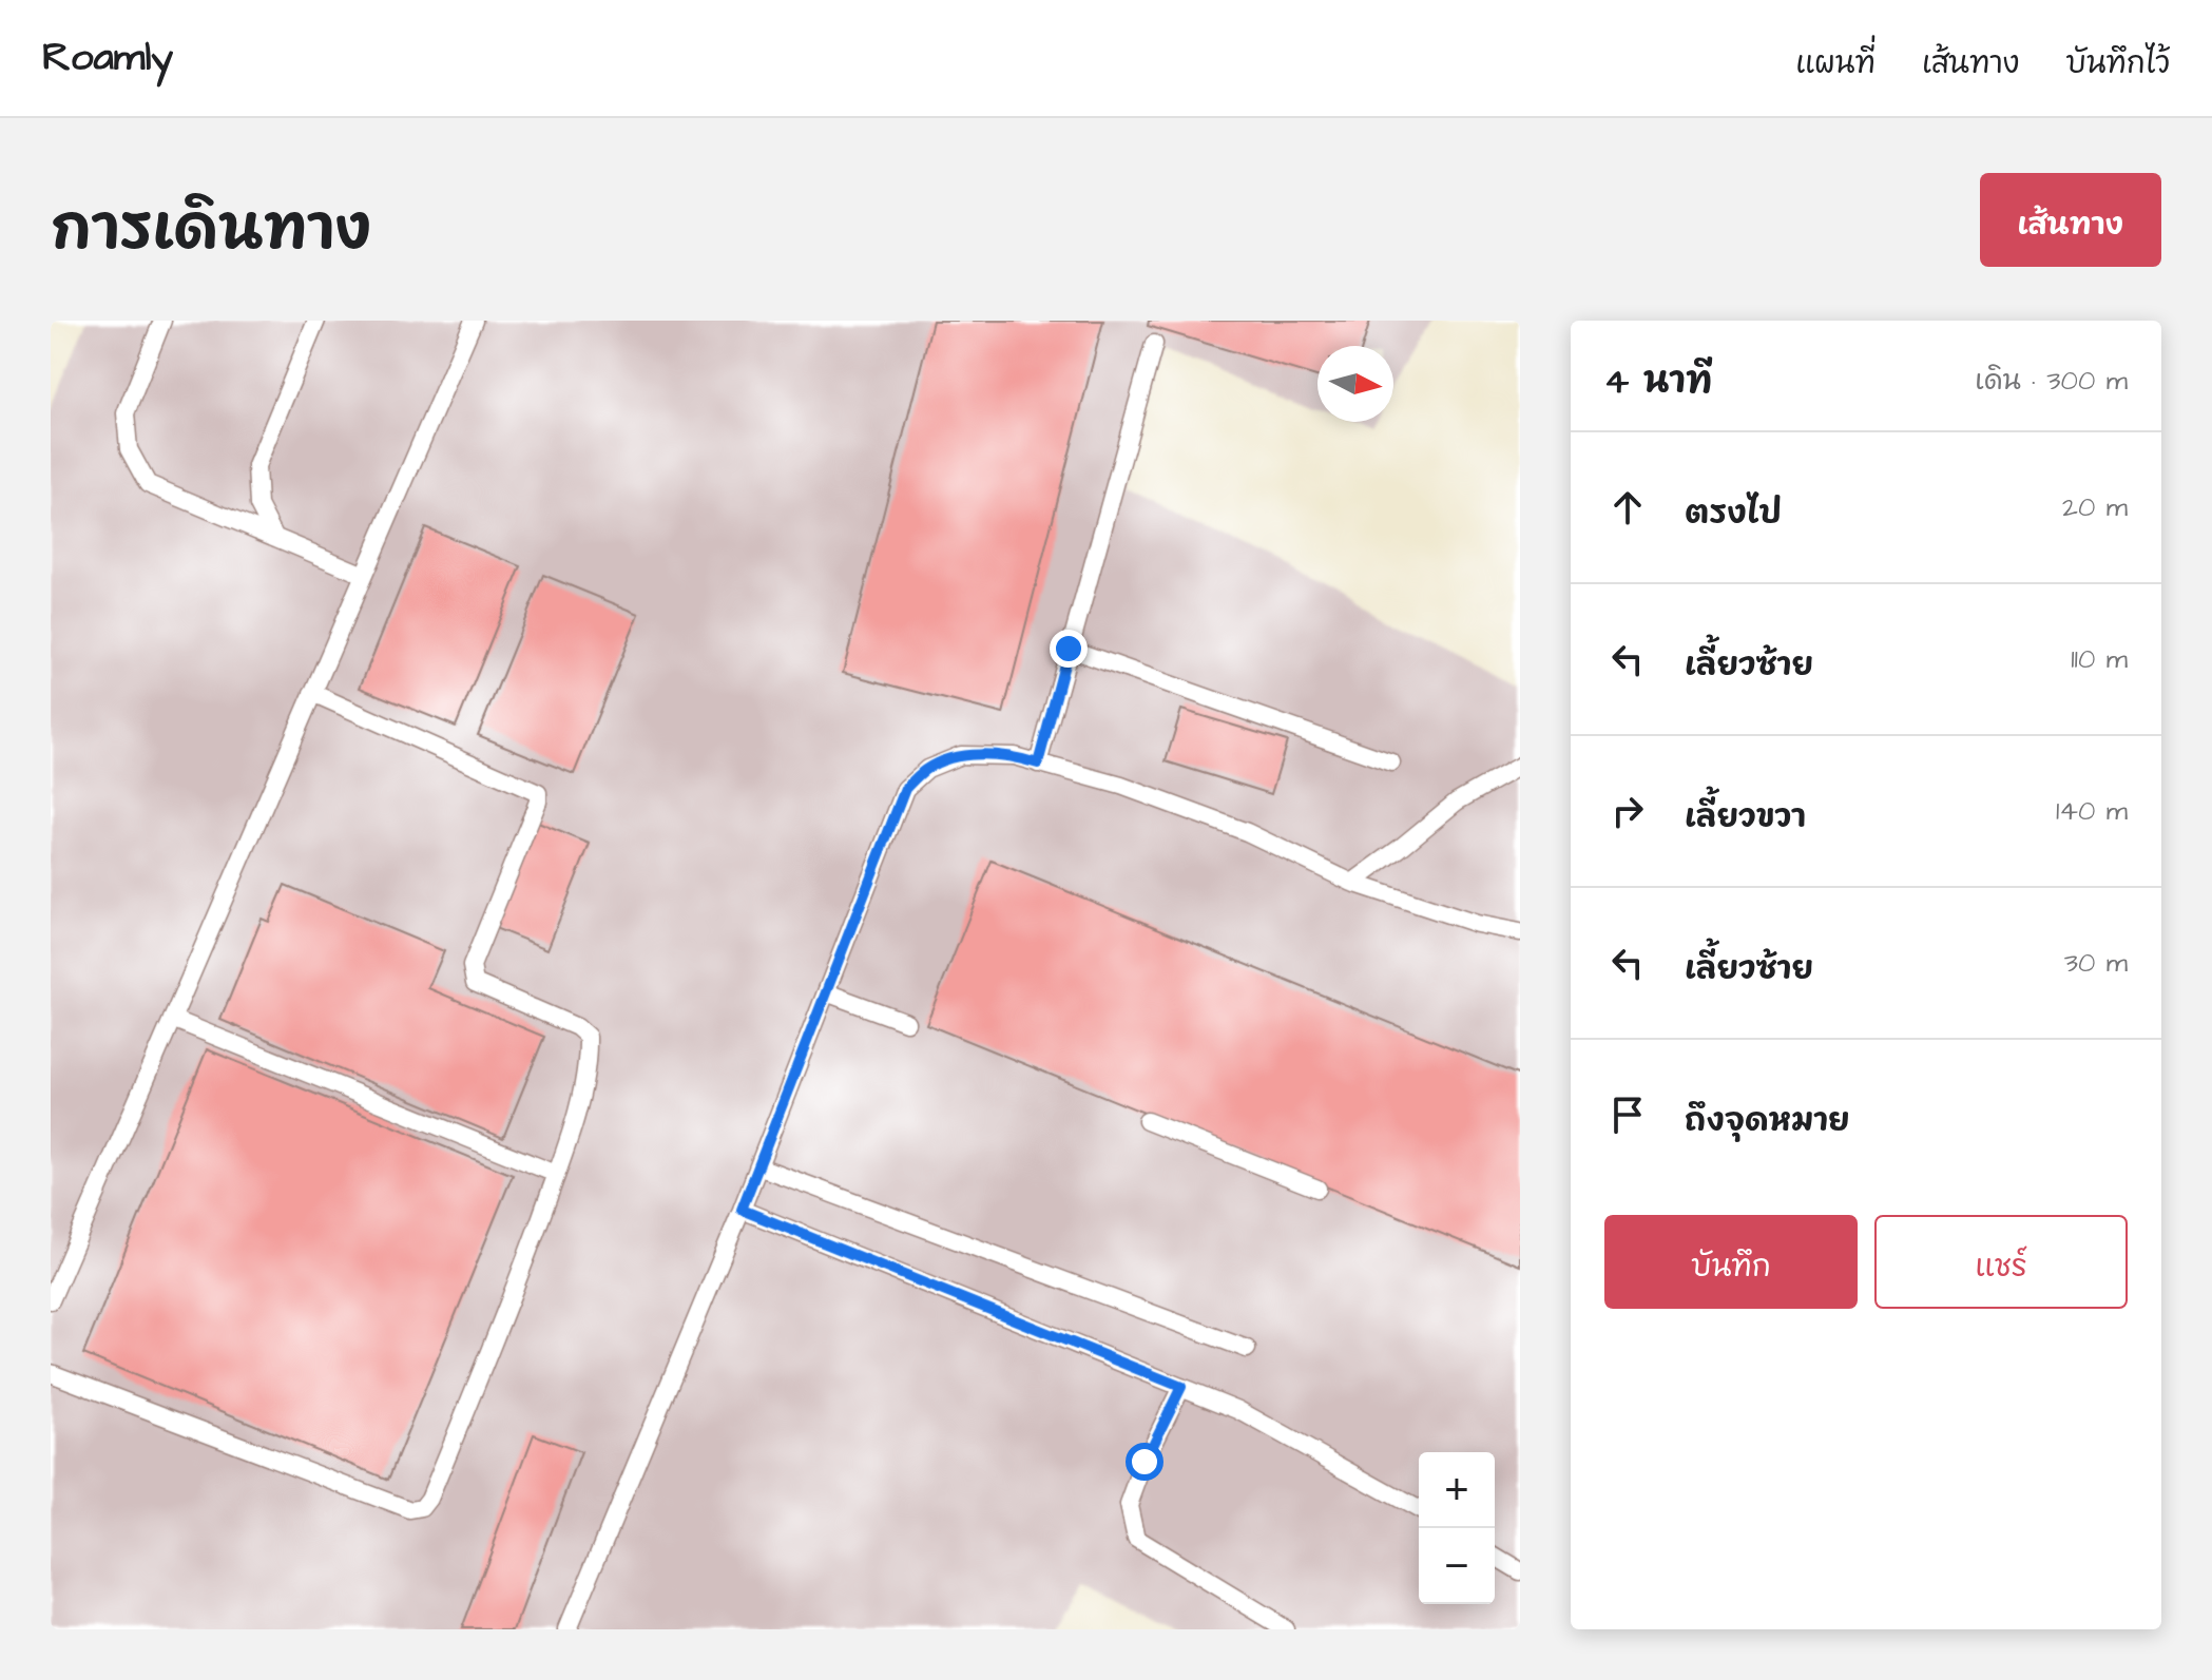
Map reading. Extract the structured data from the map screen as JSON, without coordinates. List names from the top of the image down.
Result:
{
  "north": "right",
  "page": {
    "header": "Roamly",
    "nav": ["แผนที่", "เส้นทาง", "บันทึกไว้"],
    "title": "การเดินทาง",
    "buttons": [
      "เส้นทาง",
      ["บันทึก", "แชร์"]
    ],
    "heading": ["4 นาที", "เดิน · 300 m"],
    "list": [
      ["ตรงไป", "20 m"],
      ["เลี้ยวซ้าย", "110 m"],
      ["เลี้ยวขวา", "140 m"],
      ["เลี้ยวซ้าย", "30 m"],
      "ถึงจุดหมาย"
    ],
    "map_buttons": ["+", "−"]
  }
}
